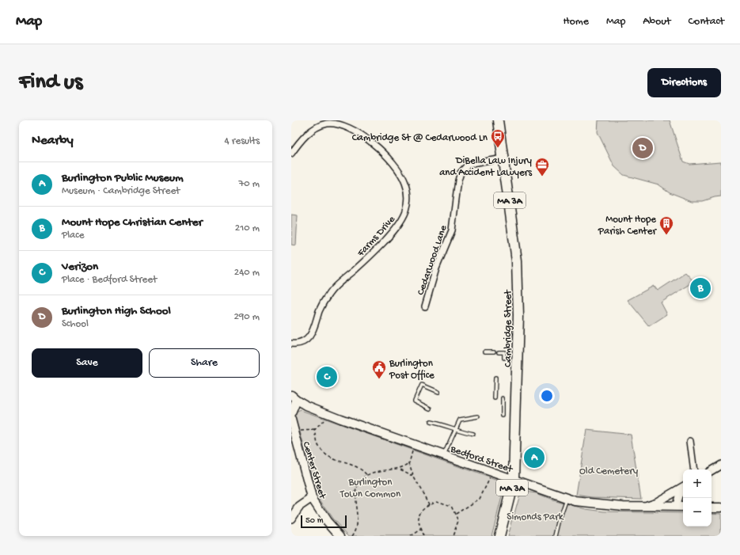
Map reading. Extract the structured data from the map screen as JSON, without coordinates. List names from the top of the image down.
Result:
{
  "streets": {
    "main road": [
      "MA 3A",
      "Cambridge Street",
      "Bedford Street",
      "Center Street"
    ],
    "street": ["Farms Drive", "Cedarwood Lane"]
  },
  "crossings": [
    ["Cedarwood Lane", "Cambridge Street"],
    ["Cambridge Street", "Bedford Street"]
  ],
  "parks": ["Old Cemetery", "Burlington Town Common", "Simonds Park"],
  "places": {
    "bus stop": ["Cambridge St @ Cedarwood Ln"],
    "office": ["DiBella Law Injury and Accident Lawyers"],
    "building": ["Mount Hope Parish Center"],
    "public building": ["Burlington Post Office"]
  },
  "scale_bar": "50 m",
  "page": {
    "header": "Map",
    "nav": [
      "Home",
      "Map",
      "About",
      "Contact"
    ],
    "buttons": [
      "Directions",
      ["Save", "Share"]
    ],
    "title": "Find us",
    "heading": ["Nearby", "4 results"],
    "pins": [
      "D",
      "B",
      "C",
      "A"
    ],
    "list": [
      {
        "mark": "A",
        "name": "Burlington Public Museum",
        "note": "Museum · Cambridge Street",
        "value": "70 m"
      },
      {
        "mark": "B",
        "name": "Mount Hope Christian Center",
        "note": "Place",
        "value": "210 m"
      },
      {
        "mark": "C",
        "name": "Verizon",
        "note": "Place · Bedford Street",
        "value": "240 m"
      },
      {
        "mark": "D",
        "name": "Burlington High School",
        "note": "School",
        "value": "290 m"
      }
    ],
    "map_buttons": ["+", "−"],
    "scale": "50 m"
  }
}
